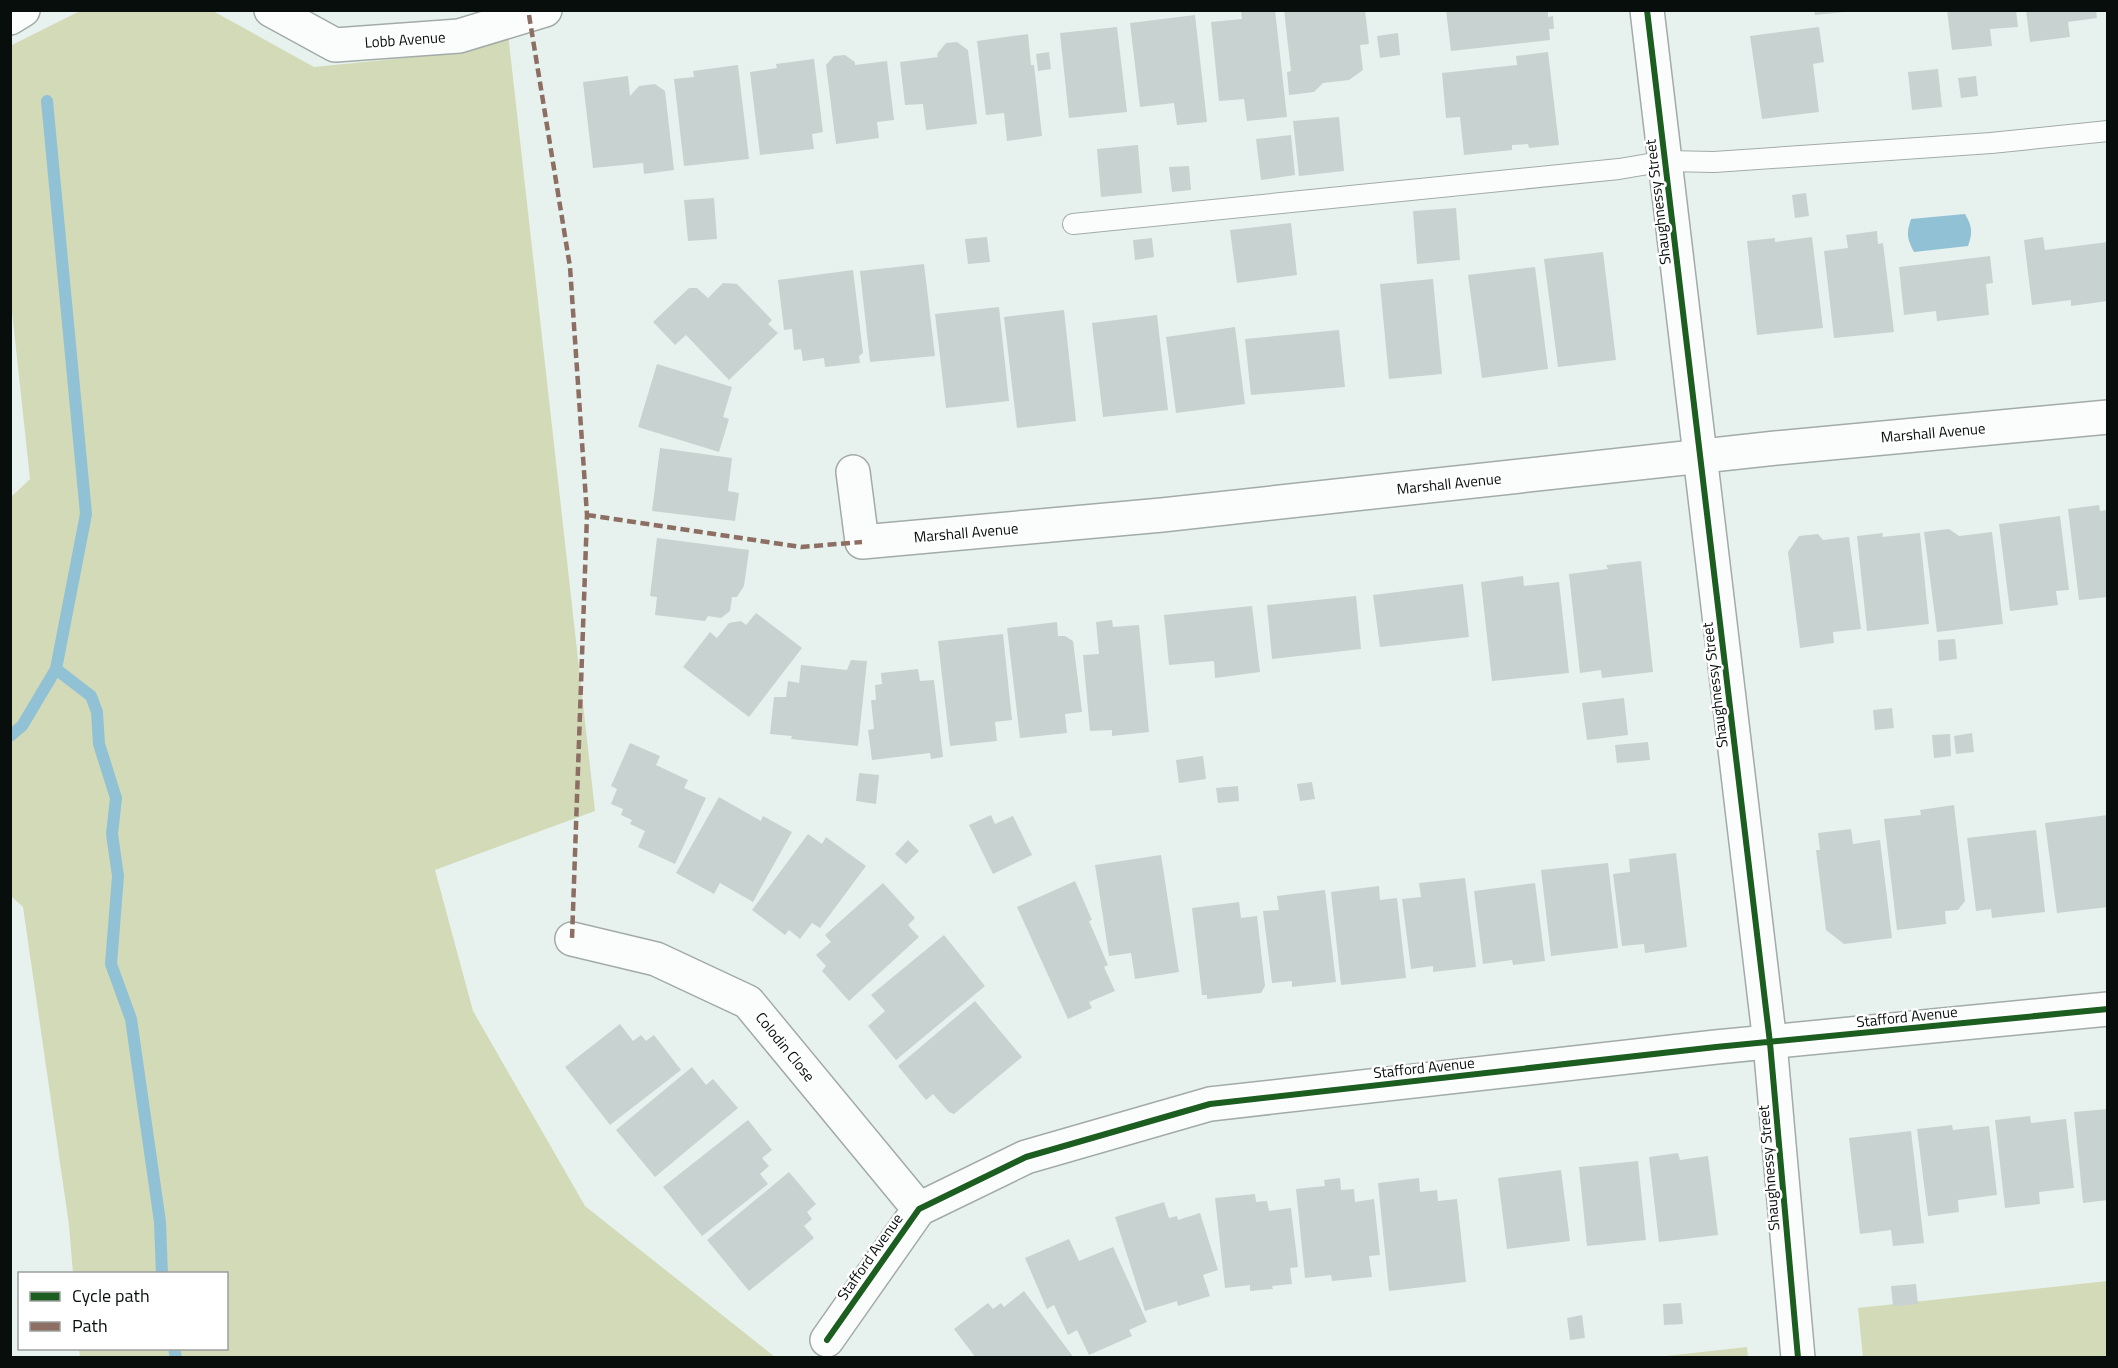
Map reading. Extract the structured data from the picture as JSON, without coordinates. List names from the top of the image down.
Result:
{
  "streets": {
    "street": [
      "Lobb Avenue",
      "Shaughnessy Street",
      "Marshall Avenue",
      "Stafford Avenue",
      "Colodin Close"
    ]
  },
  "crossings": [
    ["Shaughnessy Street", "Marshall Avenue"],
    ["Shaughnessy Street", "Stafford Avenue"],
    ["Stafford Avenue", "Colodin Close"]
  ],
  "legend": ["Cycle path", "Path"]
}
